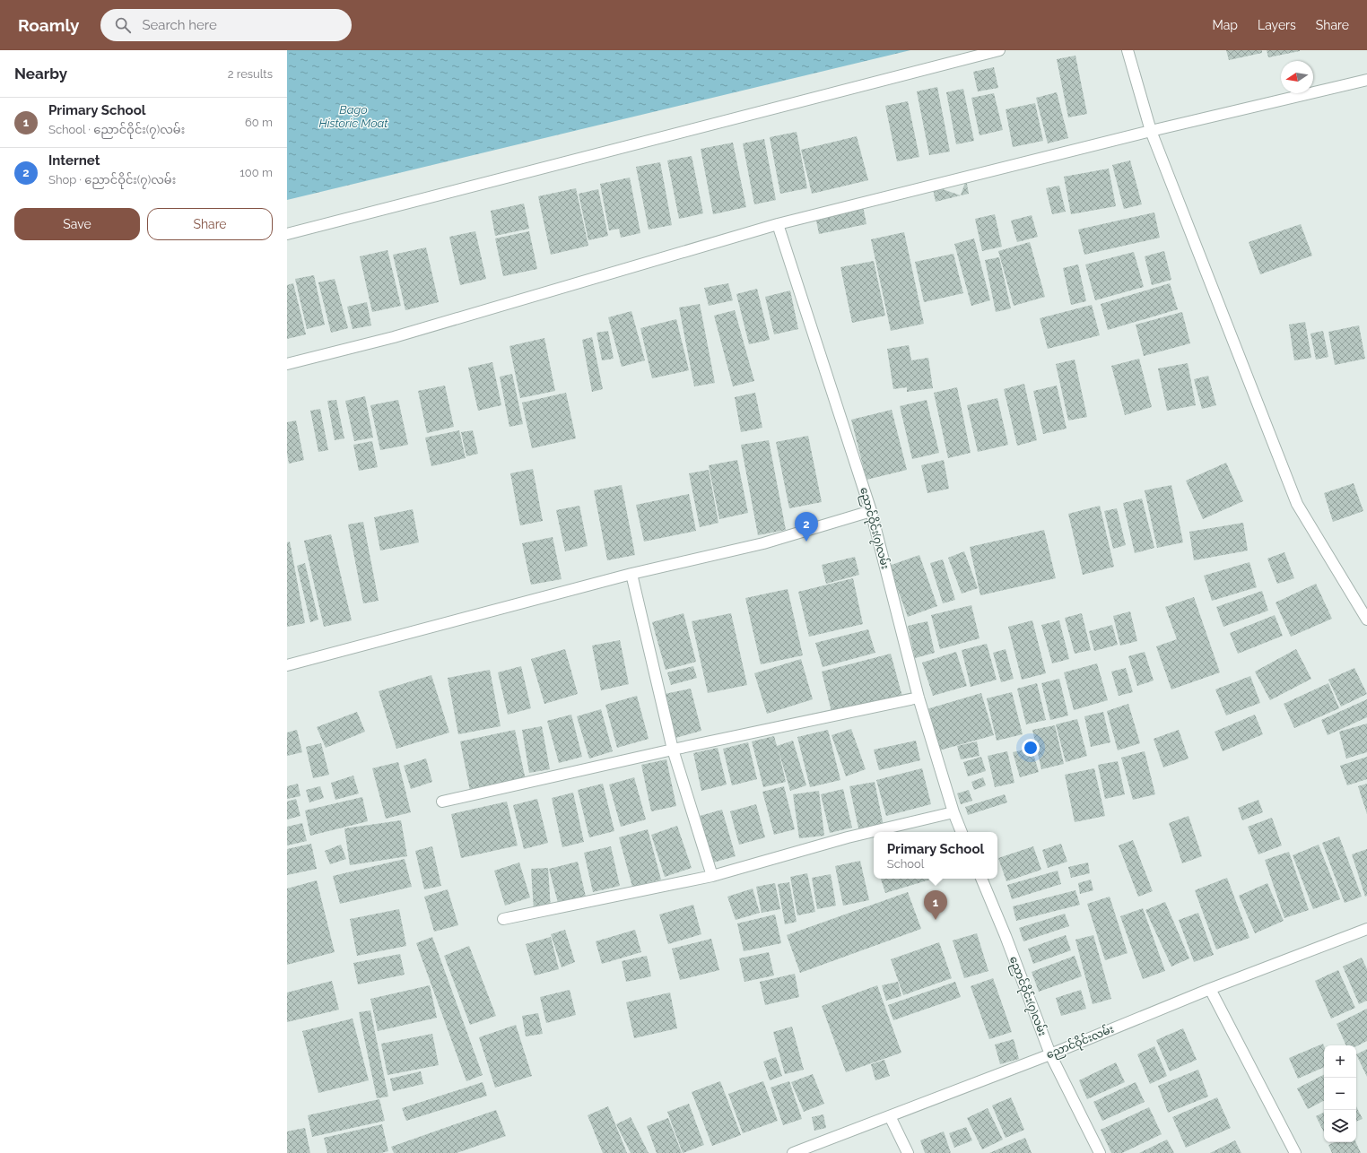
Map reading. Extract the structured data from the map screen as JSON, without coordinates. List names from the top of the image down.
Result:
{
  "streets": {
    "street": ["ညောင်ဝိုင်း(၇)လမ်း", "ညောင်ဝိုင်းလမ်း"]
  },
  "crossings": [
    ["ညောင်ဝိုင်း(၇)လမ်း", "ညောင်ဝိုင်းလမ်း"]
  ],
  "water": ["Bago Historic Moat"],
  "north": "left",
  "page": {
    "header": "Roamly",
    "search": "Search here",
    "nav": ["Map", "Layers", "Share"],
    "heading": ["Nearby", "2 results"],
    "list": [
      {
        "mark": "1",
        "name": "Primary School",
        "note": "School · ညောင်ဝိုင်း(၇)လမ်း",
        "value": "60 m"
      },
      {
        "mark": "2",
        "name": "Internet",
        "note": "Shop · ညောင်ဝိုင်း(၇)လမ်း",
        "value": "100 m"
      }
    ],
    "buttons": ["Save", "Share"],
    "pins": ["2", "1"],
    "popup": ["Primary School", "School"],
    "map_buttons": ["+", "−"]
  }
}
